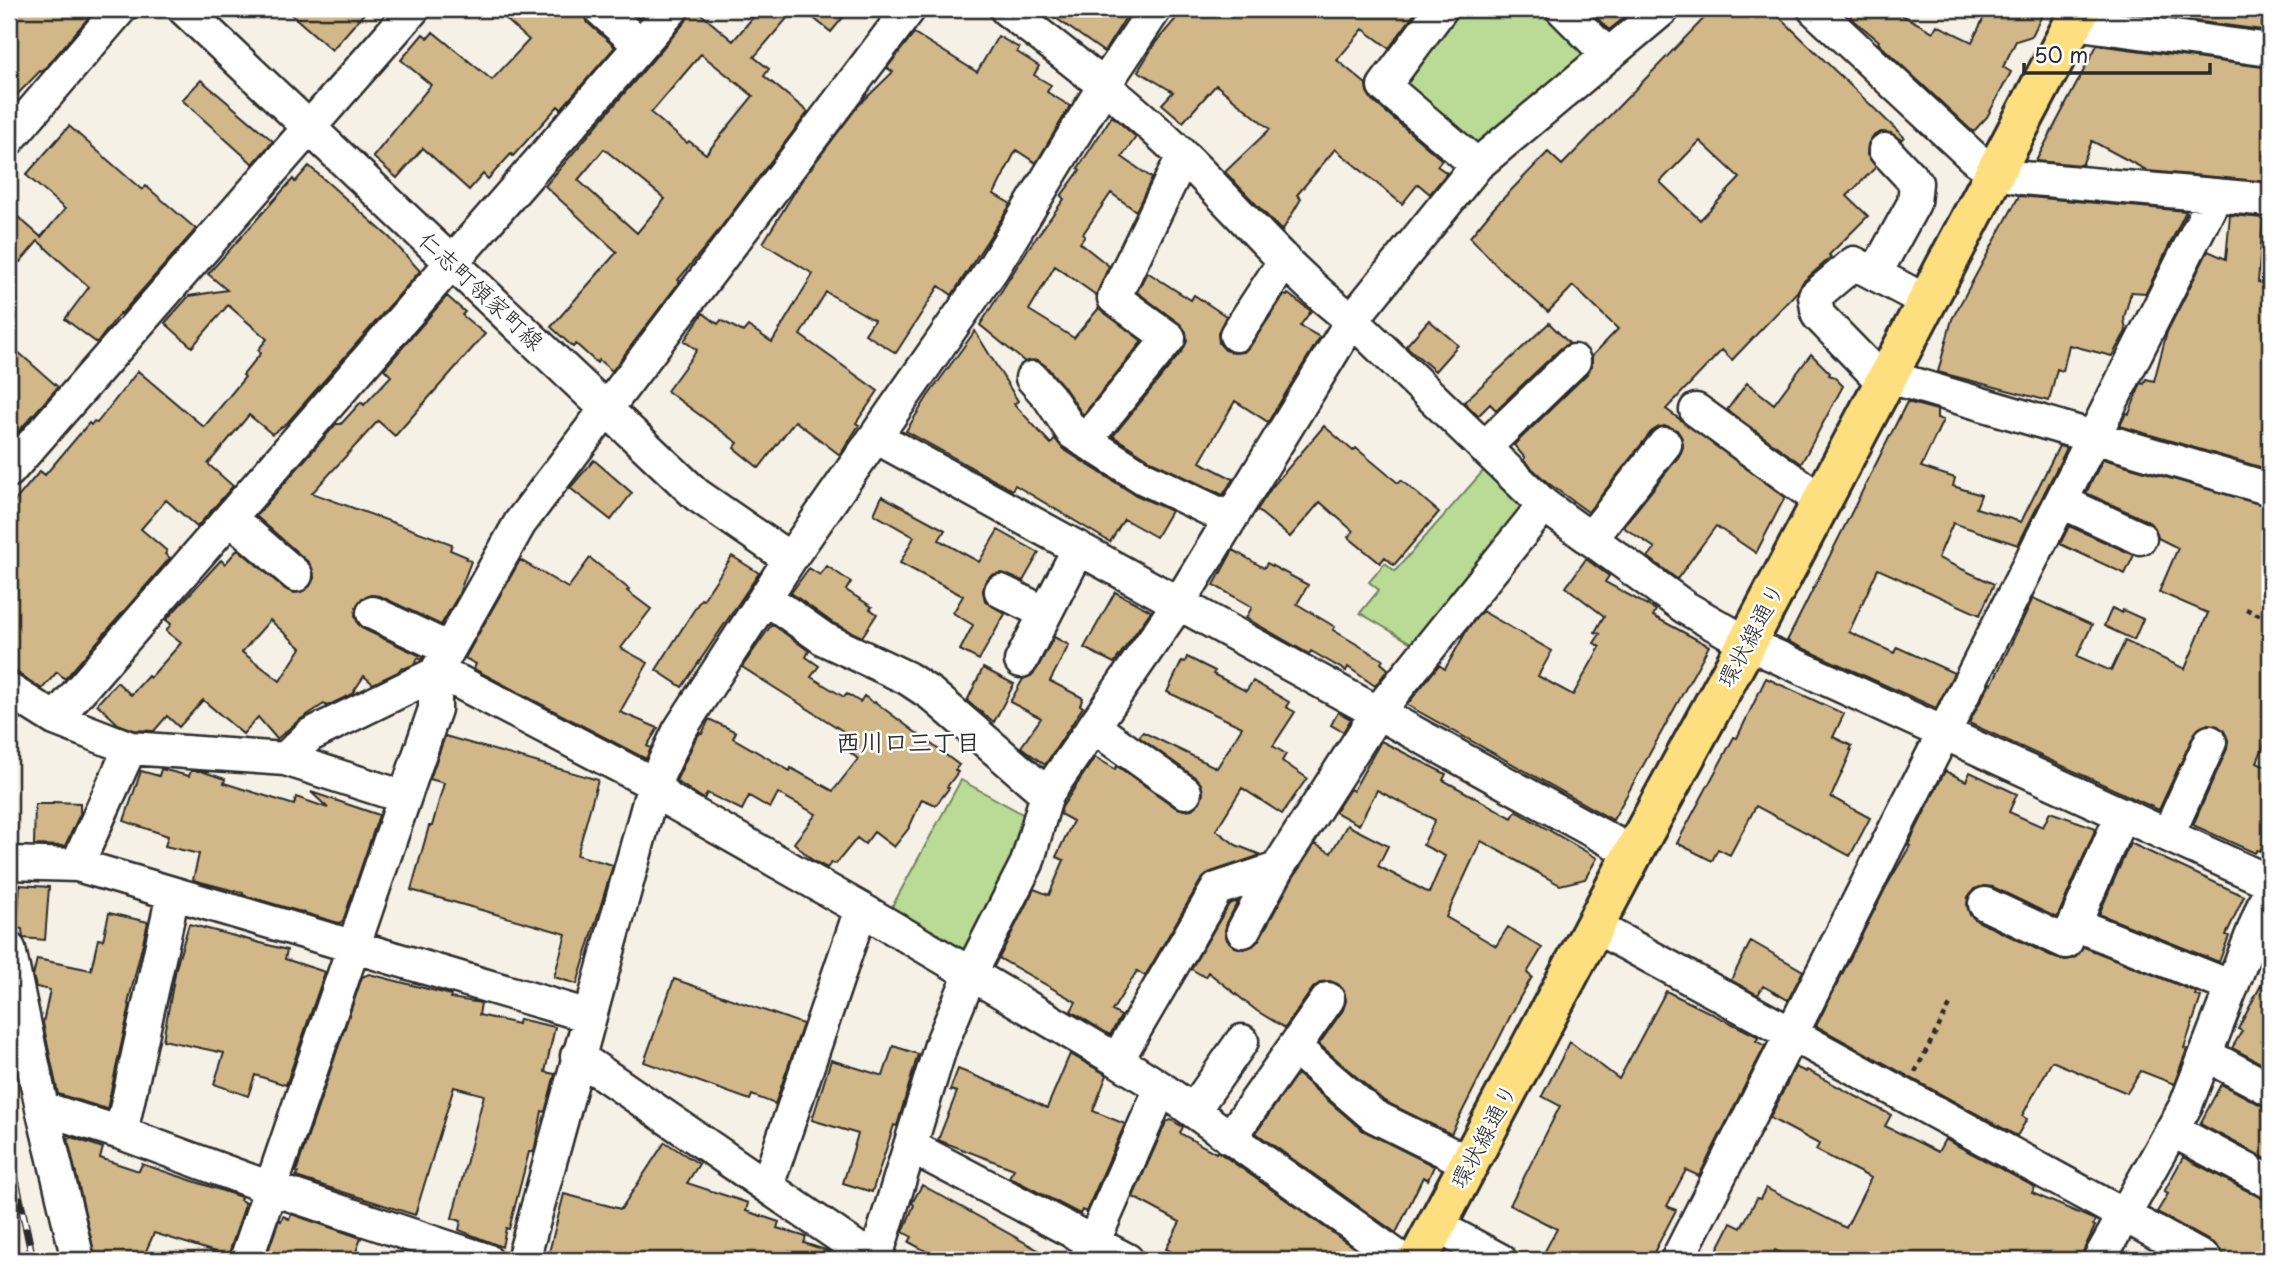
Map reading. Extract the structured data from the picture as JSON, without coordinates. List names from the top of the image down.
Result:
{
  "streets": {
    "main road": ["環状線通り"],
    "street": ["仁志町領家町線"]
  },
  "districts": ["西川口三丁目"],
  "scale_bar": "50 m"
}
